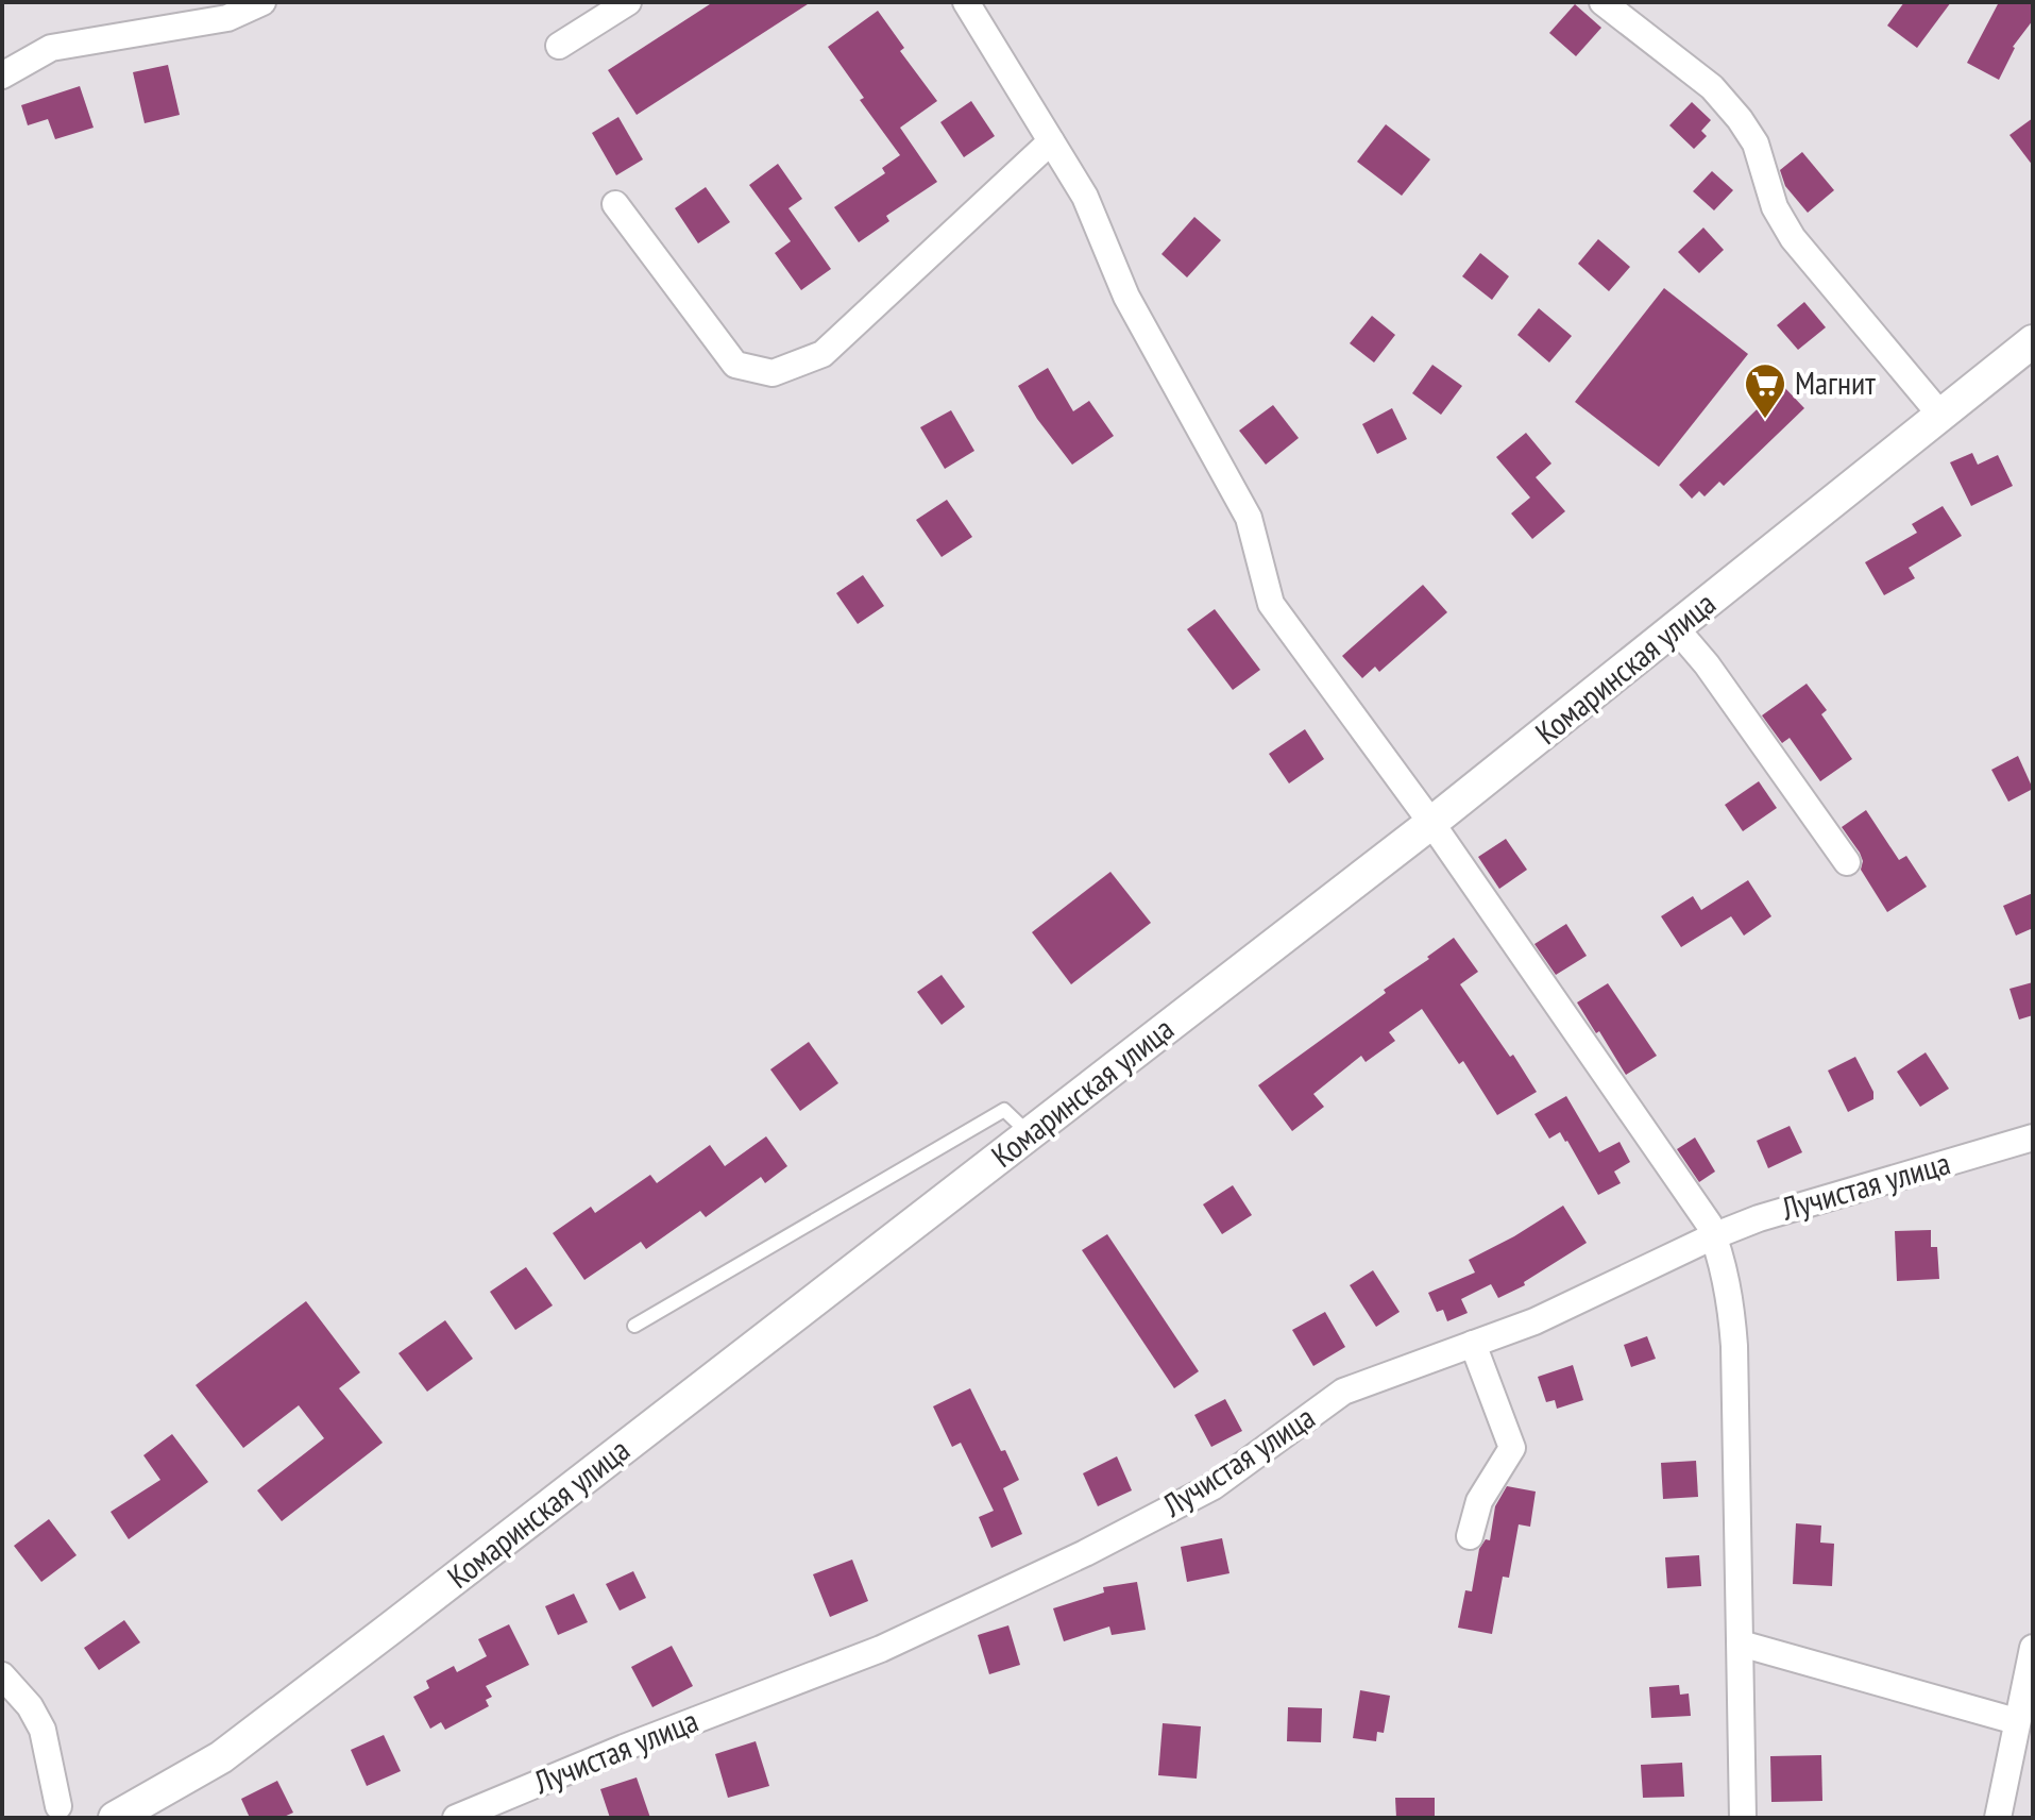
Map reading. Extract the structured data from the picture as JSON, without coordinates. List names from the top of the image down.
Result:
{
  "streets": {
    "street": ["Комаринская улица", "Лучистая улица"]
  },
  "places": {
    "supermarket": ["Магнит"]
  }
}
